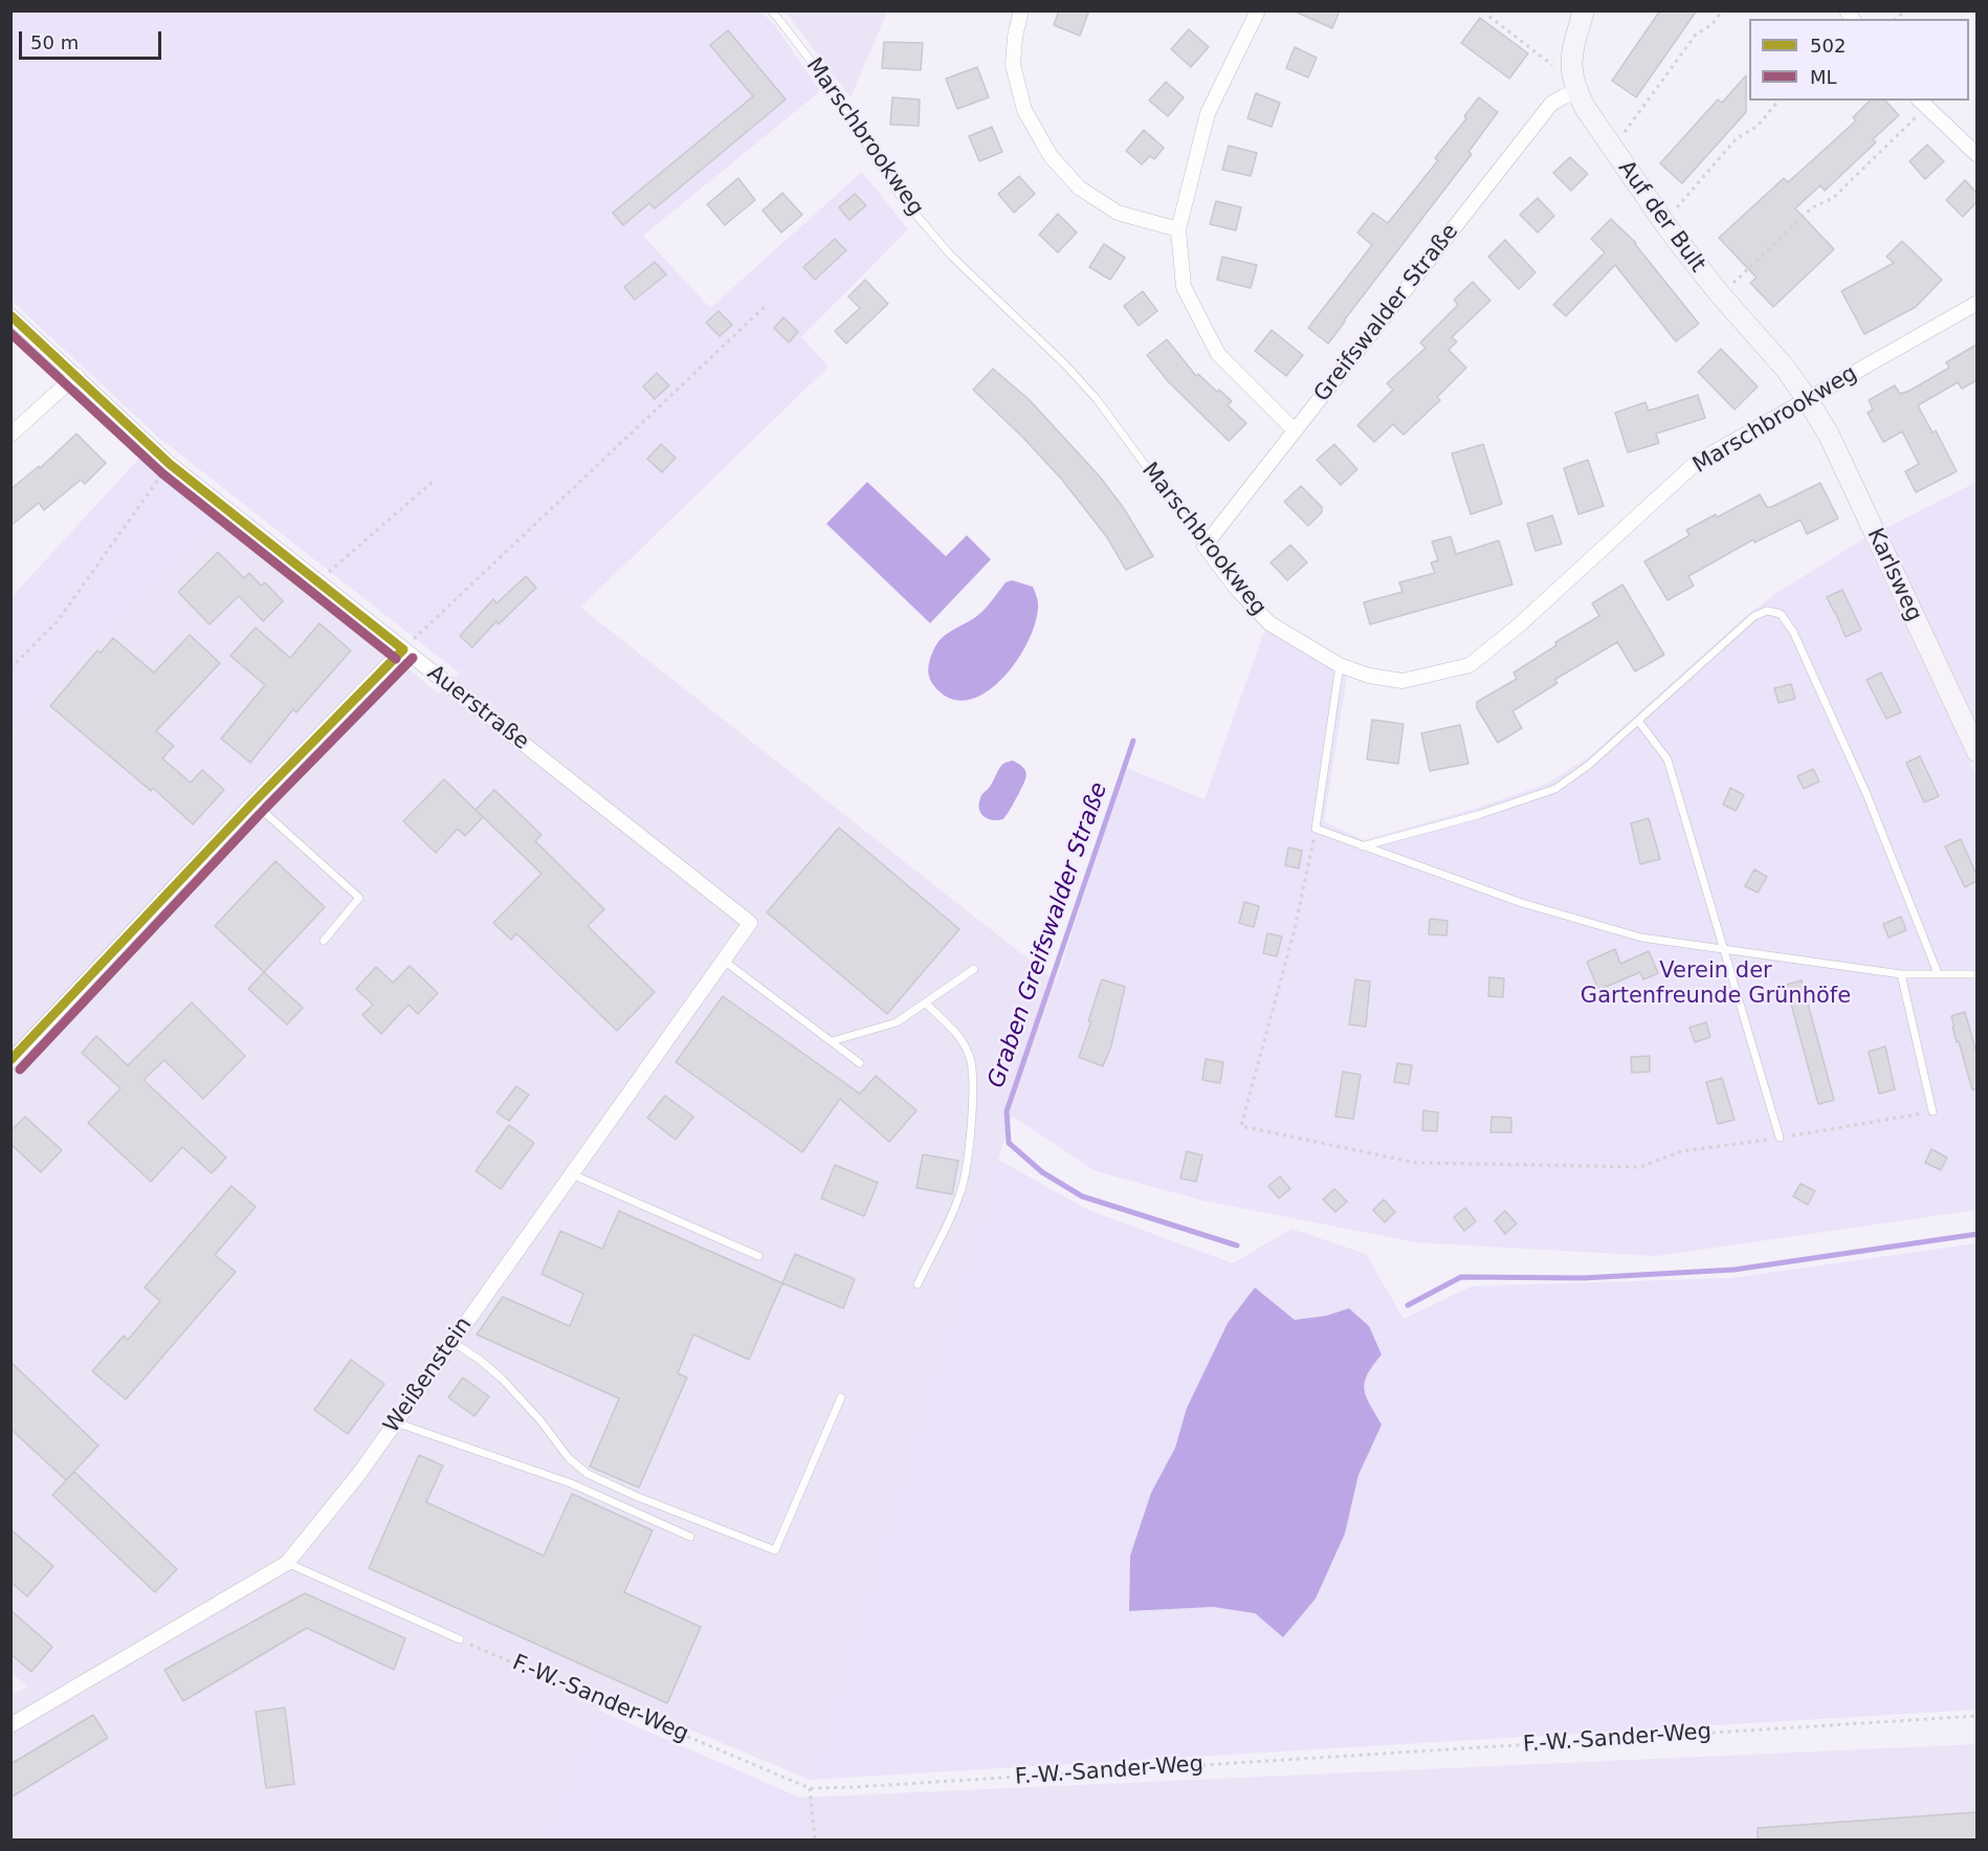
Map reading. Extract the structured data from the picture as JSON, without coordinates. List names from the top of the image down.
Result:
{
  "streets": {
    "street": [
      "Marschbrookweg",
      "Auf der Bult",
      "Greifswalder Straße",
      "Karlsweg",
      "Auerstraße",
      "Weißenstein"
    ],
    "path": ["F.-W.-Sander-Weg"]
  },
  "crossings": [
    ["Marschbrookweg", "Auf der Bult"],
    ["Marschbrookweg", "Greifswalder Straße"],
    ["Marschbrookweg", "Karlsweg"],
    ["Auf der Bult", "Greifswalder Straße"],
    ["Auf der Bult", "Karlsweg"],
    ["Auerstraße", "Weißenstein"]
  ],
  "water": ["Graben Greifswalder Straße"],
  "parks": ["Verein der Gartenfreunde Grünhöfe"],
  "lines": ["transit line 502", "transit line ML"],
  "legend": ["502", "ML"],
  "scale_bar": "50 m"
}
